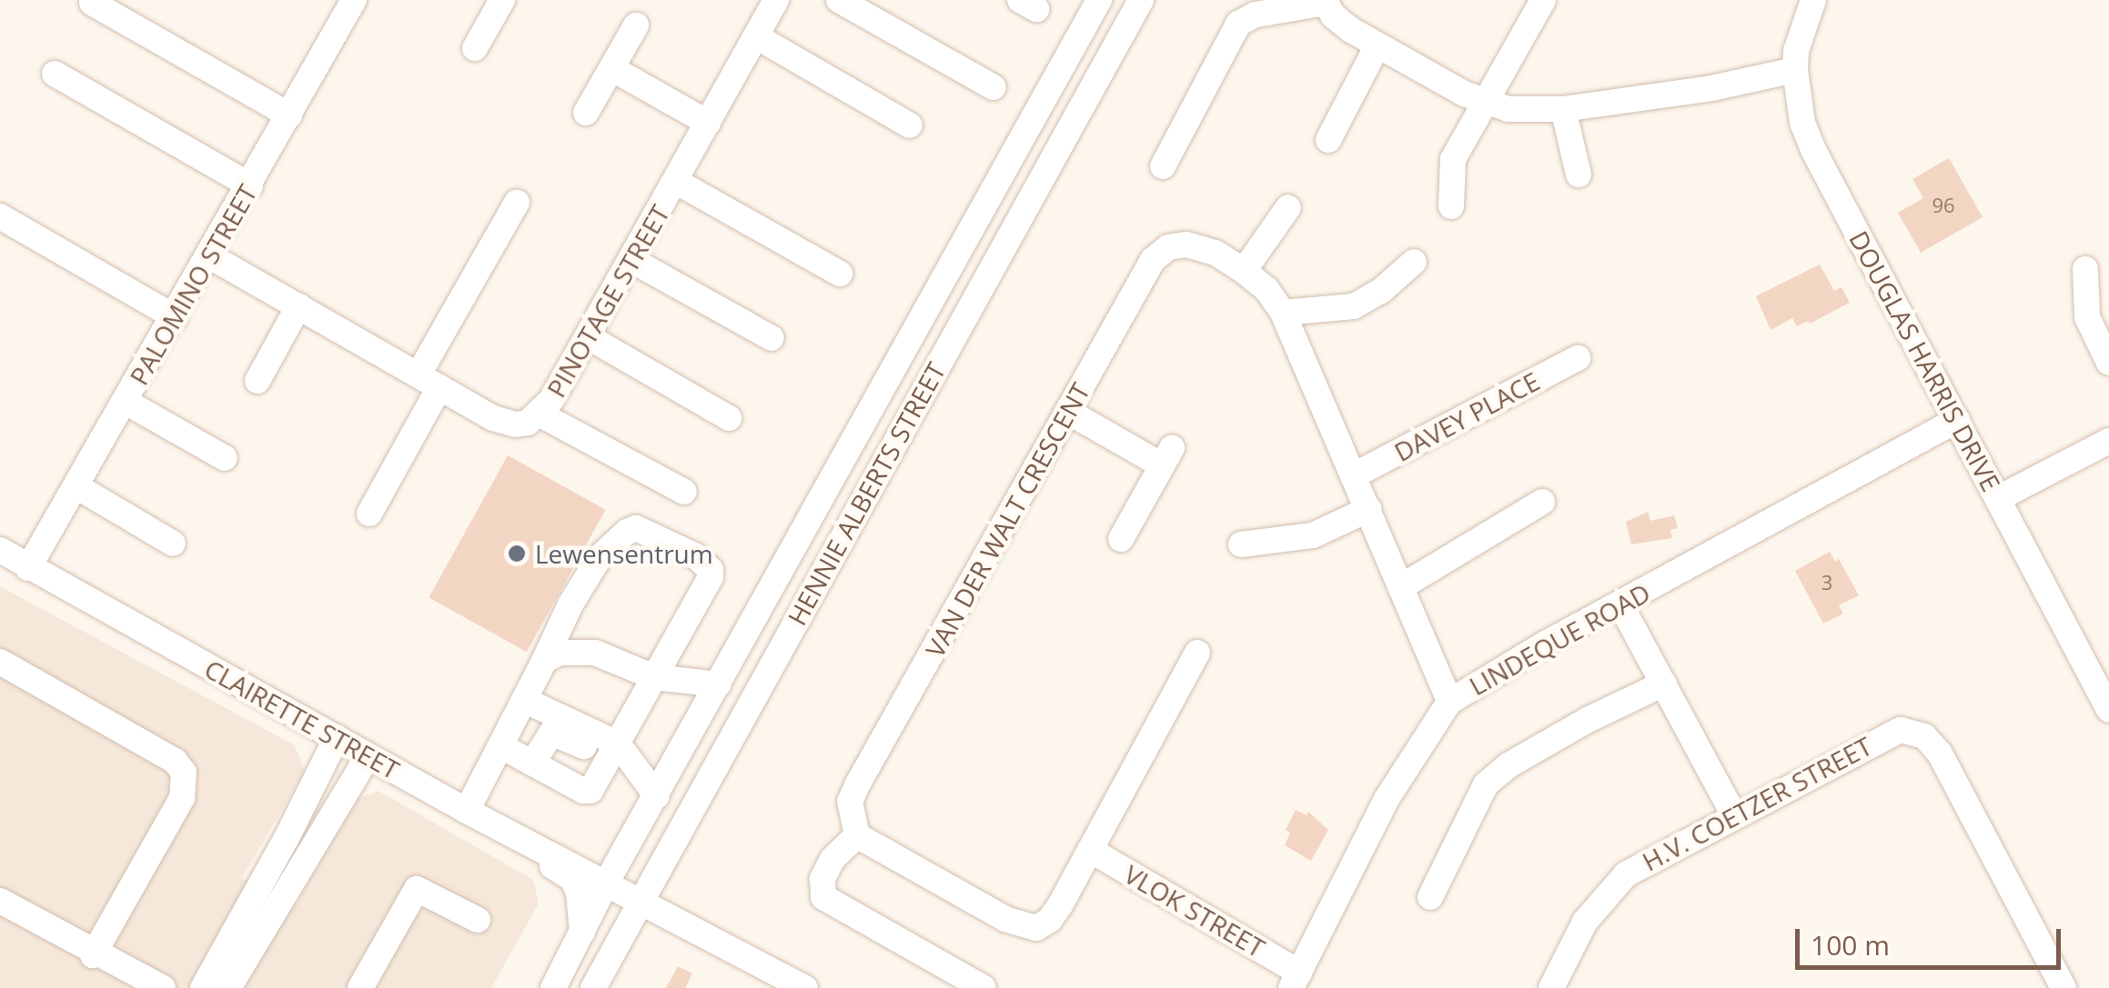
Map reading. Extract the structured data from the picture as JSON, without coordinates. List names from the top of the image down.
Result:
{
  "streets": {
    "street": [
      "PALOMINO STREET",
      "PINOTAGE STREET",
      "DOUGLAS HARRIS DRIVE",
      "DAVEY PLACE",
      "HENNIE ALBERTS STREET",
      "VAN DER WALT CRESCENT",
      "LINDEQUE ROAD",
      "CLAIRETTE STREET",
      "H.V. COETZER STREET",
      "VLOK STREET"
    ]
  },
  "crossings": [
    ["PALOMINO STREET", "PINOTAGE STREET"],
    ["PALOMINO STREET", "CLAIRETTE STREET"],
    ["DOUGLAS HARRIS DRIVE", "LINDEQUE ROAD"],
    ["DAVEY PLACE", "VAN DER WALT CRESCENT"],
    ["HENNIE ALBERTS STREET", "CLAIRETTE STREET"],
    ["VAN DER WALT CRESCENT", "LINDEQUE ROAD"],
    ["LINDEQUE ROAD", "VLOK STREET"]
  ],
  "places": ["Lewensentrum"],
  "house_numbers": ["96", "3"],
  "scale_bar": "100 m"
}
